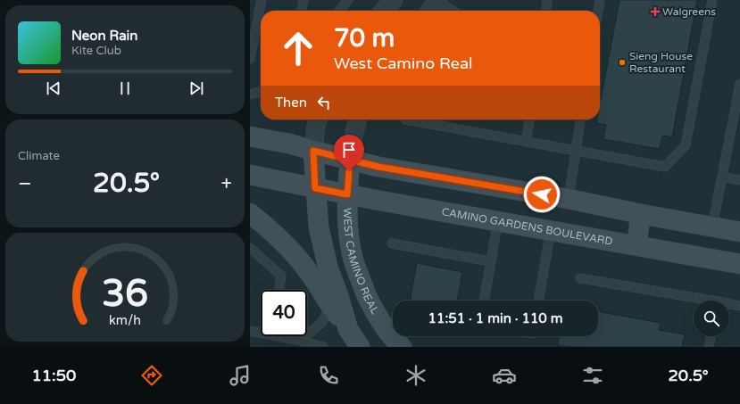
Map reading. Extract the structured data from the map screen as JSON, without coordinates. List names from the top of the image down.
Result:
{
  "streets": {
    "street": ["CAMINO GARDENS BOULEVARD", "WEST CAMINO REAL"]
  },
  "crossings": [
    ["CAMINO GARDENS BOULEVARD", "WEST CAMINO REAL"]
  ],
  "places": {
    "health": ["Walgreens"],
    "other": ["Sieng House Restaurant"]
  },
  "page": {
    "turn": ["70 m", "West Camino Real"],
    "song": ["Neon Rain", "Kite Club"],
    "then": "Then",
    "tile": "Climate",
    "heat": ["−", "20.5°", "+"],
    "limit": "40",
    "trip": "11:51 · 1 min · 110 m",
    "tabs": ["11:50", "20.5°"],
    "gauge": ["36", "km/h"]
  }
}
